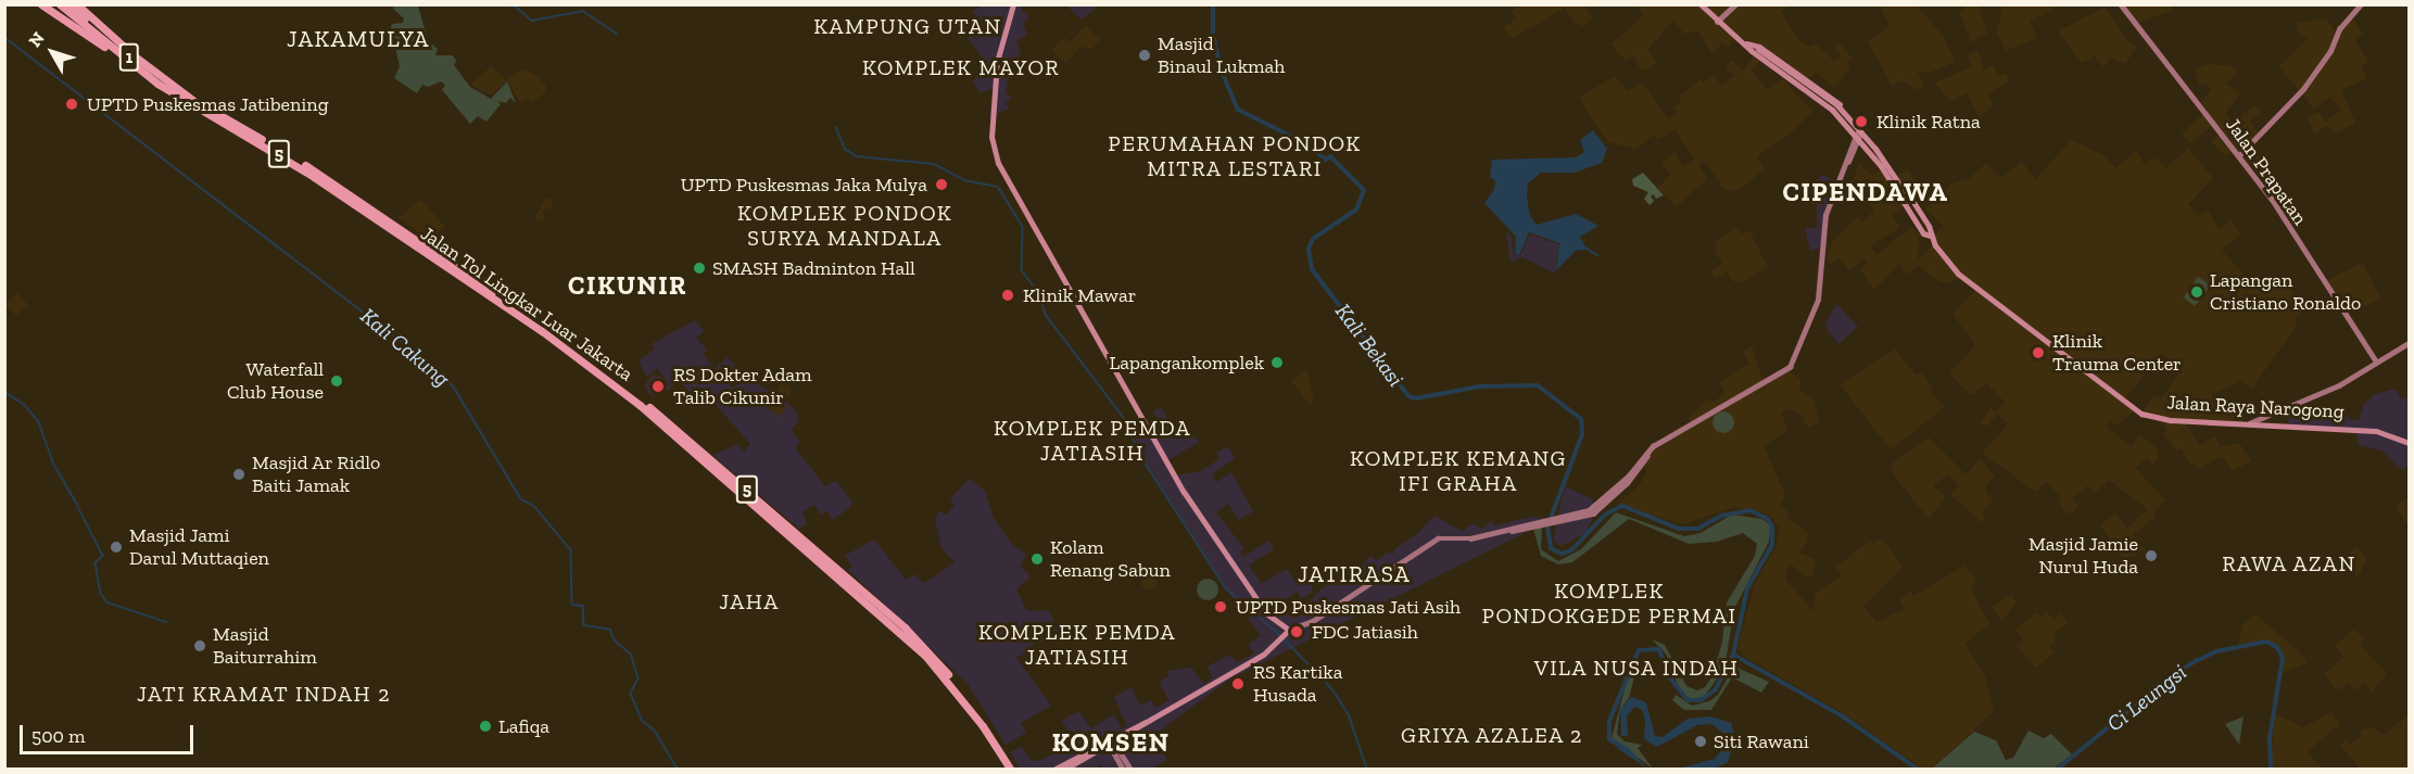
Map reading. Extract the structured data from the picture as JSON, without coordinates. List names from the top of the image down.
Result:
{
  "streets": {
    "highway": ["1", "5", "Jalan Tol Lingkar Luar Jakarta"],
    "main road": ["Jalan Prapatan", "Jalan Raya Narogong"]
  },
  "districts": [
    "KAMPUNG UTAN",
    "JAKAMULYA",
    "KOMPLEK MAYOR",
    "PERUMAHAN PONDOK MITRA LESTARI",
    "CIPENDAWA",
    "KOMPLEK PONDOK SURYA MANDALA",
    "CIKUNIR",
    "KOMPLEK PEMDA JATIASIH",
    "KOMPLEK KEMANG IFI GRAHA",
    "RAWA AZAN",
    "JATIRASA",
    "KOMPLEK PONDOKGEDE PERMAI",
    "JAHA",
    "KOMPLEK PEMDA JATIASIH",
    "VILA NUSA INDAH",
    "JATI KRAMAT INDAH 2",
    "GRIYA AZALEA 2",
    "KOMSEN"
  ],
  "water": ["Kali Bekasi", "Kali Cakung", "Ci Leungsi"],
  "places": [
    "Masjid Binaul Lukmah",
    "UPTD Puskesmas Jatibening",
    "Klinik Ratna",
    "UPTD Puskesmas Jaka Mulya",
    "SMASH Badminton Hall",
    "Lapangan Cristiano Ronaldo",
    "Klinik Mawar",
    "Klinik Trauma Center",
    "Lapangankomplek",
    "Waterfall Club House",
    "RS Dokter Adam Talib Cikunir",
    "Masjid Ar Ridlo Baiti Jamak",
    "Masjid Jami Darul Muttaqien",
    "Masjid Jamie Nurul Huda",
    "Kolam Renang Sabun",
    "UPTD Puskesmas Jati Asih",
    "FDC Jatiasih",
    "Masjid Baiturrahim",
    "RS Kartika Husada",
    "Lafiqa",
    "Siti Rawani"
  ],
  "scale_bar": "500 m",
  "north": "top left"
}
